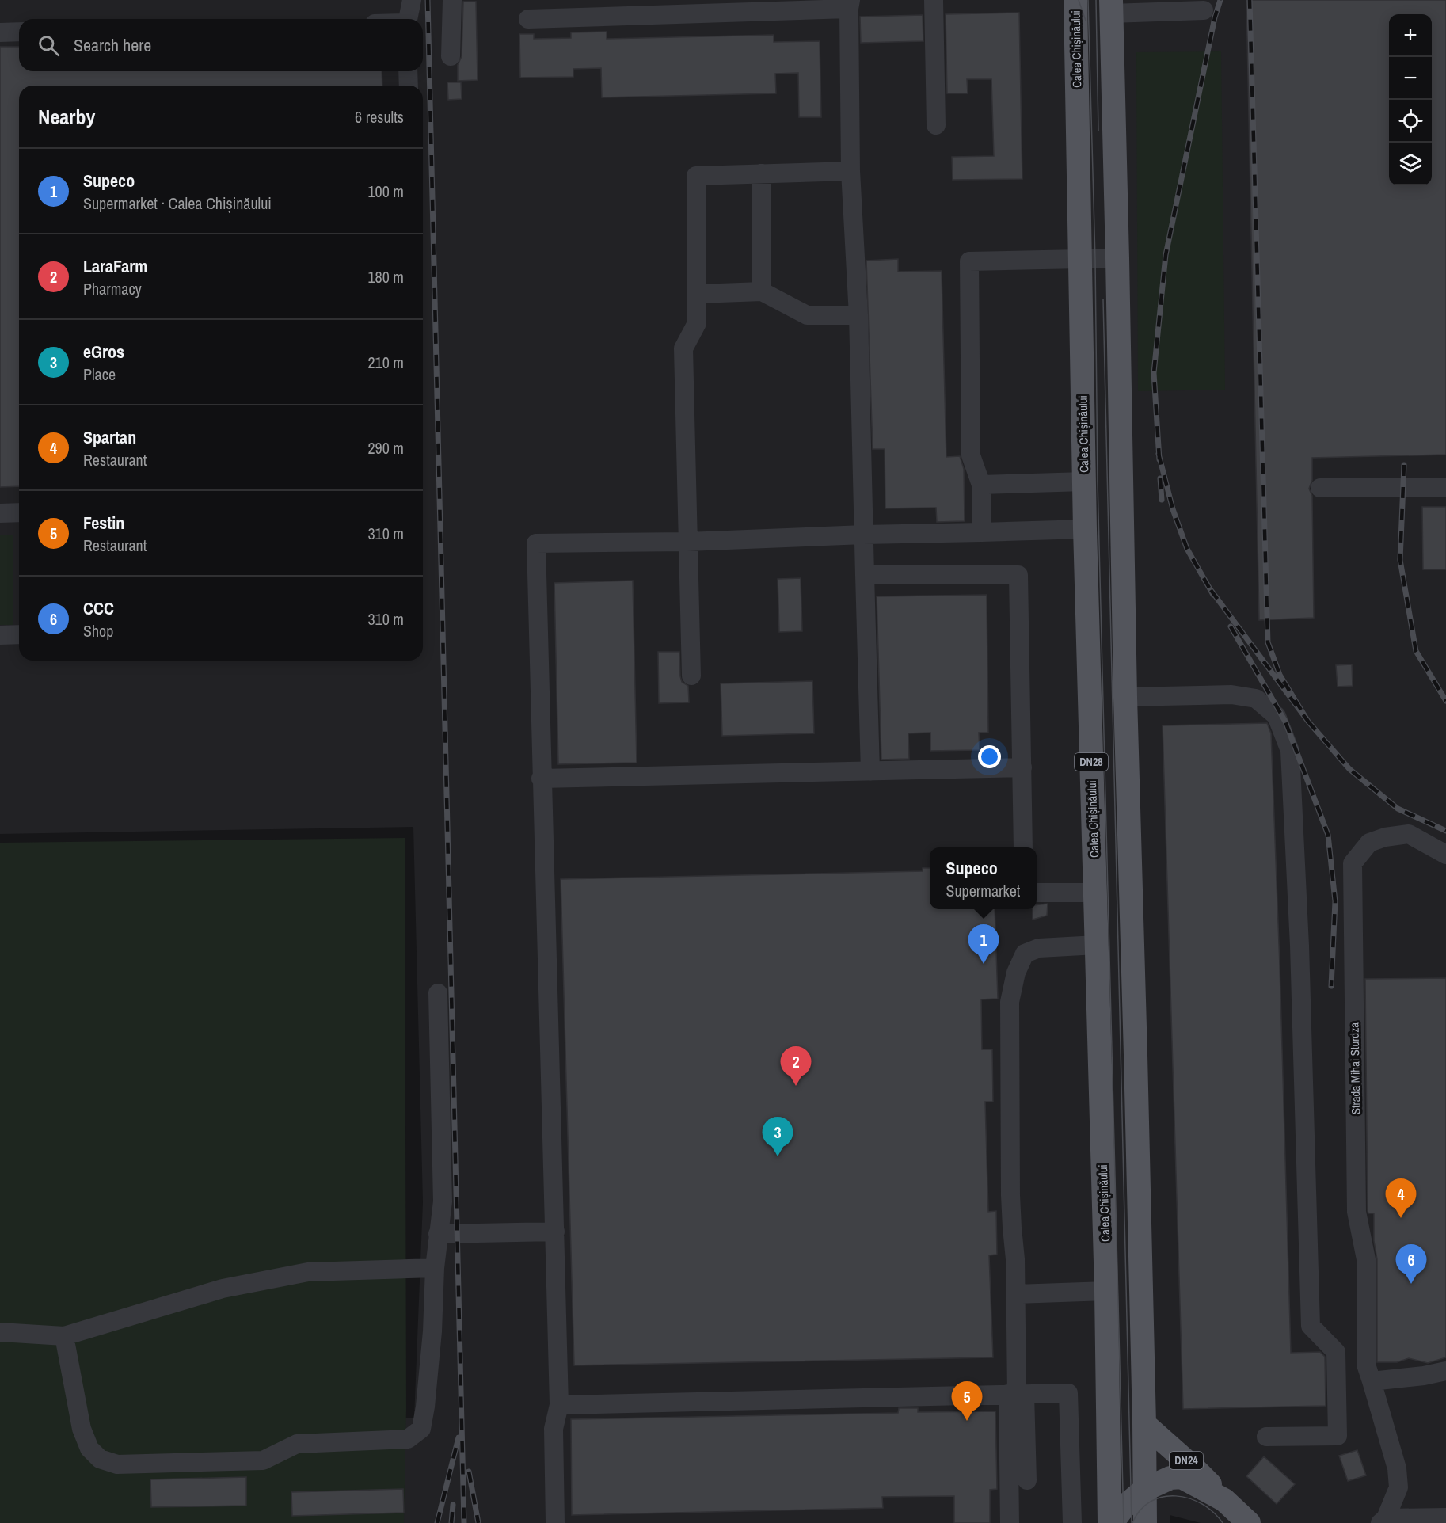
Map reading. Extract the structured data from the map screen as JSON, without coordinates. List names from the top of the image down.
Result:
{
  "streets": {
    "main road": ["Calea Chișinăului", "DN28", "DN24"],
    "lane": ["Strada Mihai Sturdza"]
  },
  "crossings": [
    ["Calea Chișinăului", "DN24"]
  ],
  "page": {
    "map_buttons": ["+", "−"],
    "search": "Search here",
    "heading": ["Nearby", "6 results"],
    "list": [
      {
        "mark": "1",
        "name": "Supeco",
        "note": "Supermarket · Calea Chișinăului",
        "value": "100 m"
      },
      {
        "mark": "2",
        "name": "LaraFarm",
        "note": "Pharmacy",
        "value": "180 m"
      },
      {
        "mark": "3",
        "name": "eGros",
        "note": "Place",
        "value": "210 m"
      },
      {
        "mark": "4",
        "name": "Spartan",
        "note": "Restaurant",
        "value": "290 m"
      },
      {
        "mark": "5",
        "name": "Festin",
        "note": "Restaurant",
        "value": "310 m"
      },
      {
        "mark": "6",
        "name": "CCC",
        "note": "Shop",
        "value": "310 m"
      }
    ],
    "popup": ["Supeco", "Supermarket"],
    "pins": [
      "1",
      "2",
      "3",
      "4",
      "6",
      "5"
    ]
  }
}
